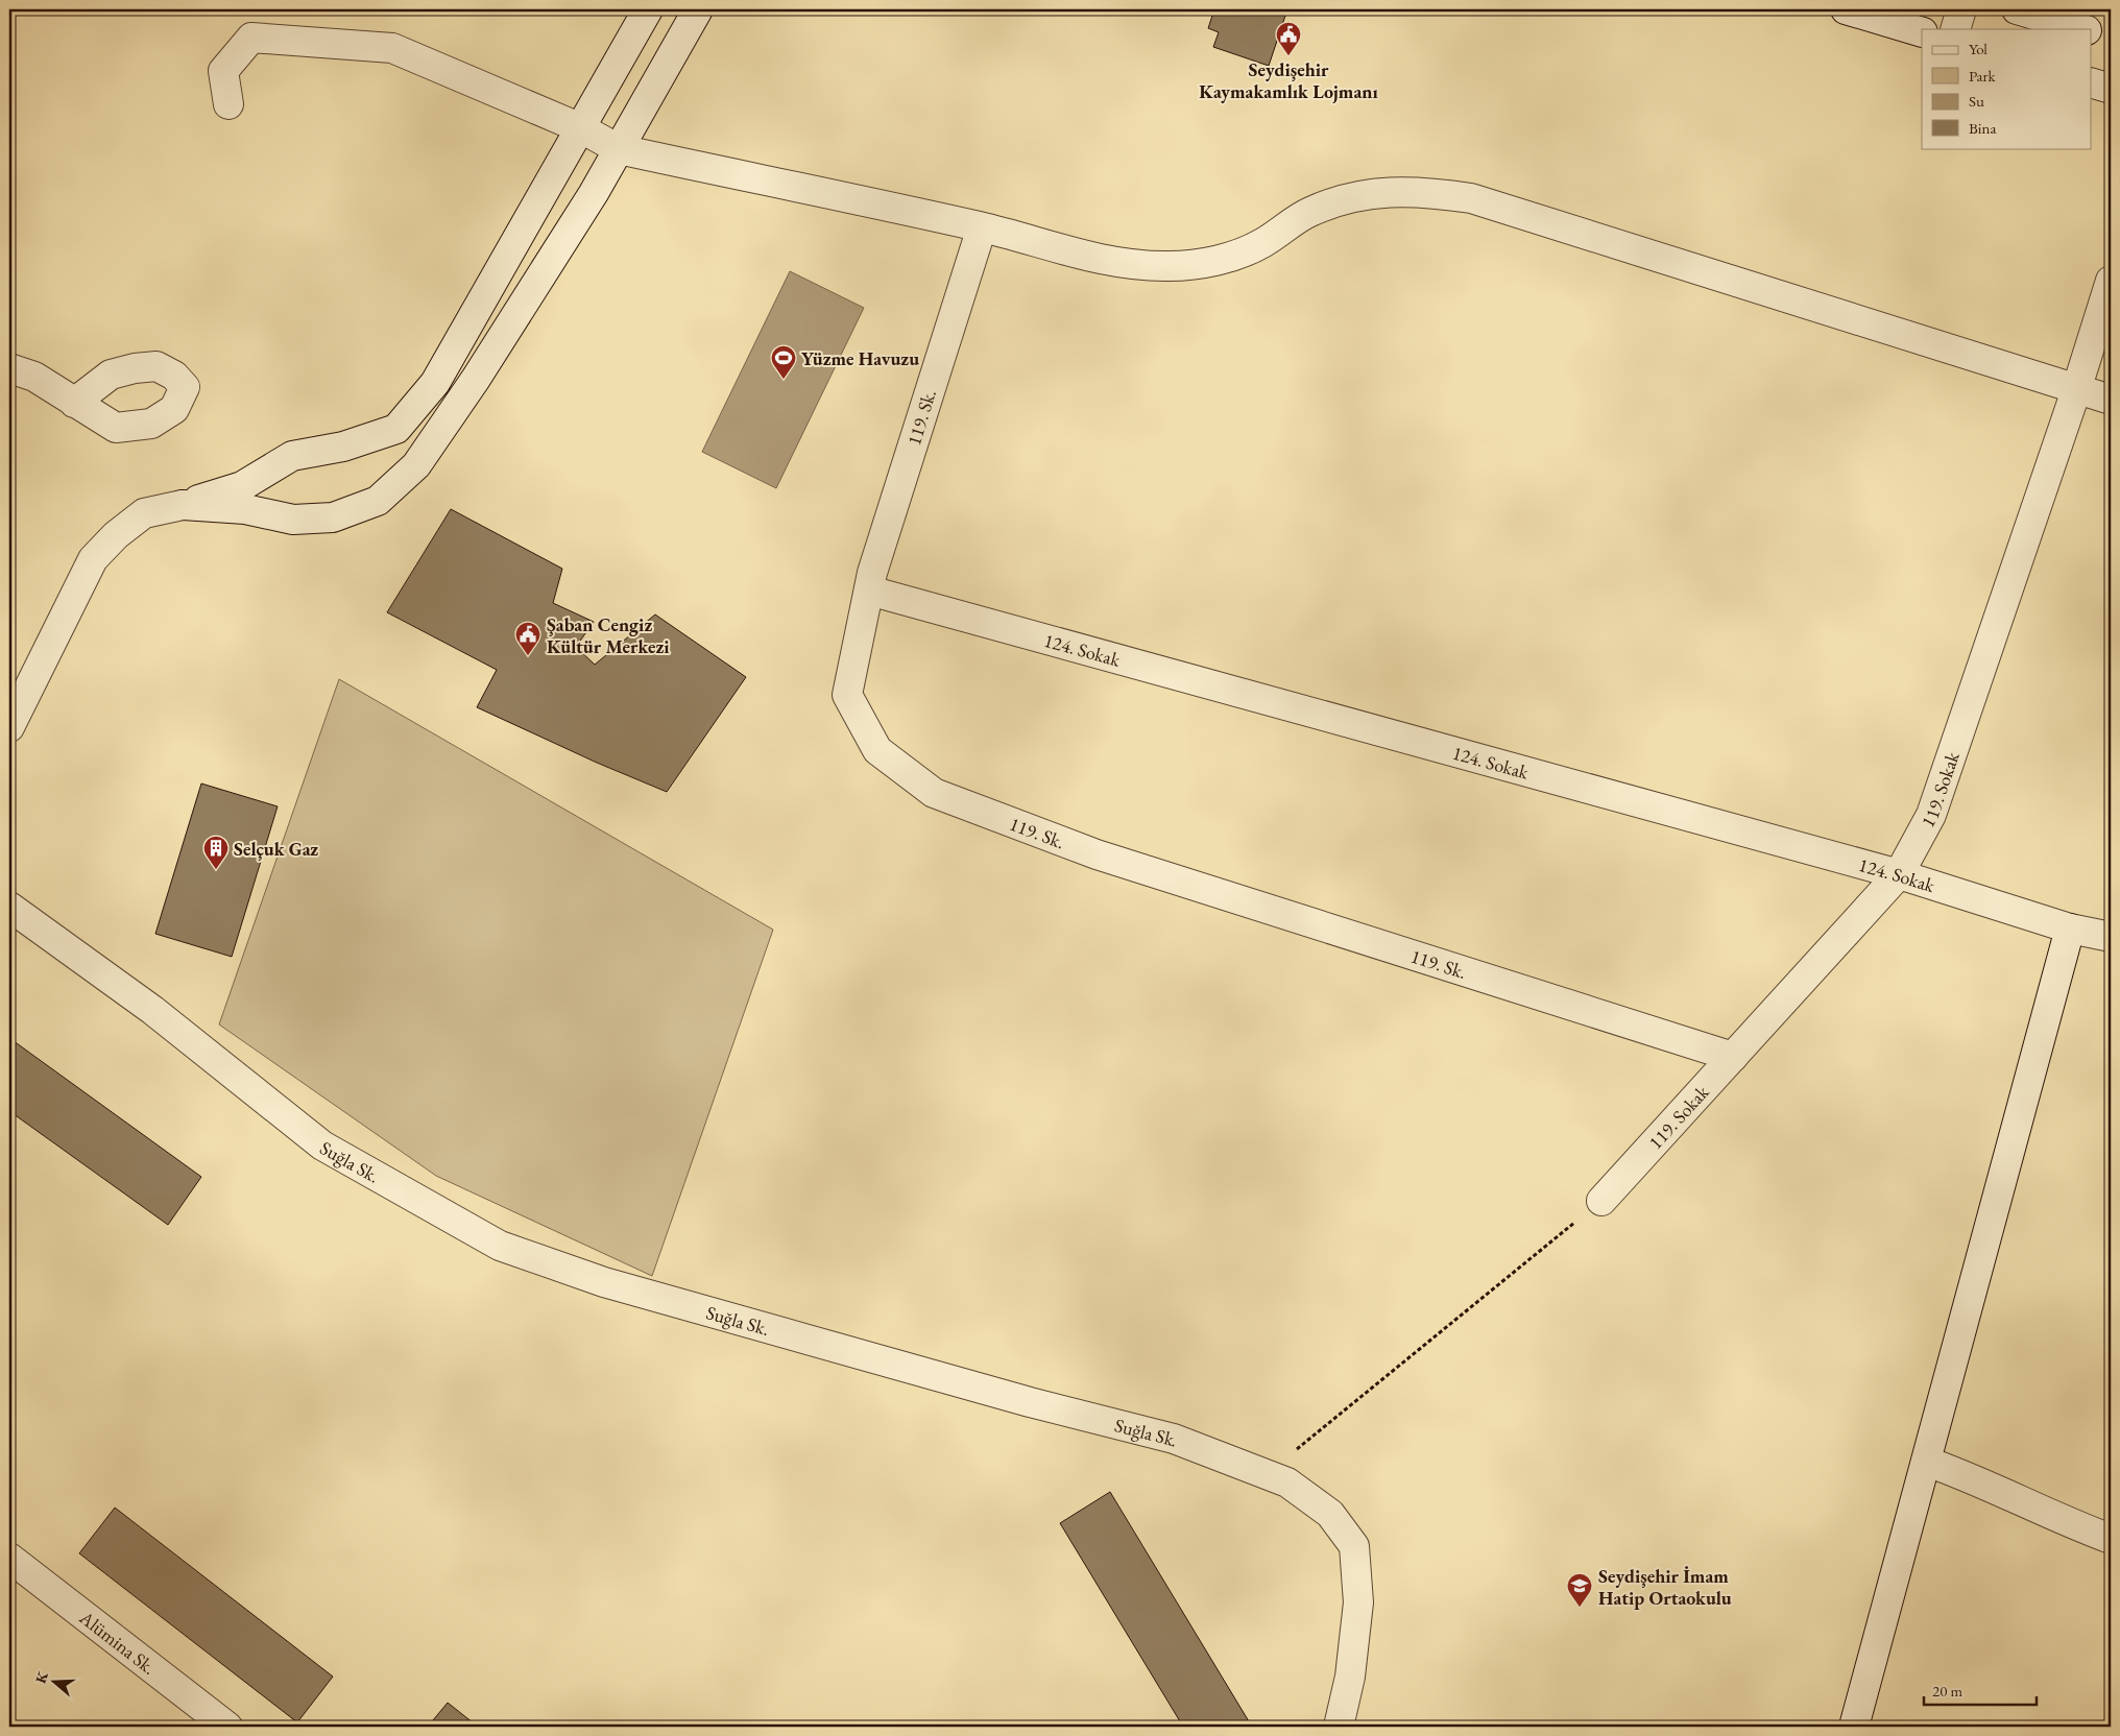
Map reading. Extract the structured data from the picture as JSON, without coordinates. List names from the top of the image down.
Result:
{
  "streets": {
    "street": [
      "119. Sk.",
      "124. Sokak",
      "119. Sokak",
      "Suğla Sk.",
      "Alümina Sk."
    ]
  },
  "crossings": [
    ["119. Sk.", "124. Sokak"],
    ["119. Sk.", "119. Sokak"],
    ["124. Sokak", "119. Sokak"]
  ],
  "places": {
    "public building": ["Seydişehir Kaymakamlık Lojmanı", "Şaban Cengiz Kültür Merkezi"],
    "sports": ["Yüzme Havuzu"],
    "building": ["Selçuk Gaz"],
    "school or university": ["Seydişehir İmam Hatip Ortaokulu"]
  },
  "legend": [
    "Yol",
    "Park",
    "Su",
    "Bina"
  ],
  "scale_bar": "20 m",
  "north": "left"
}
